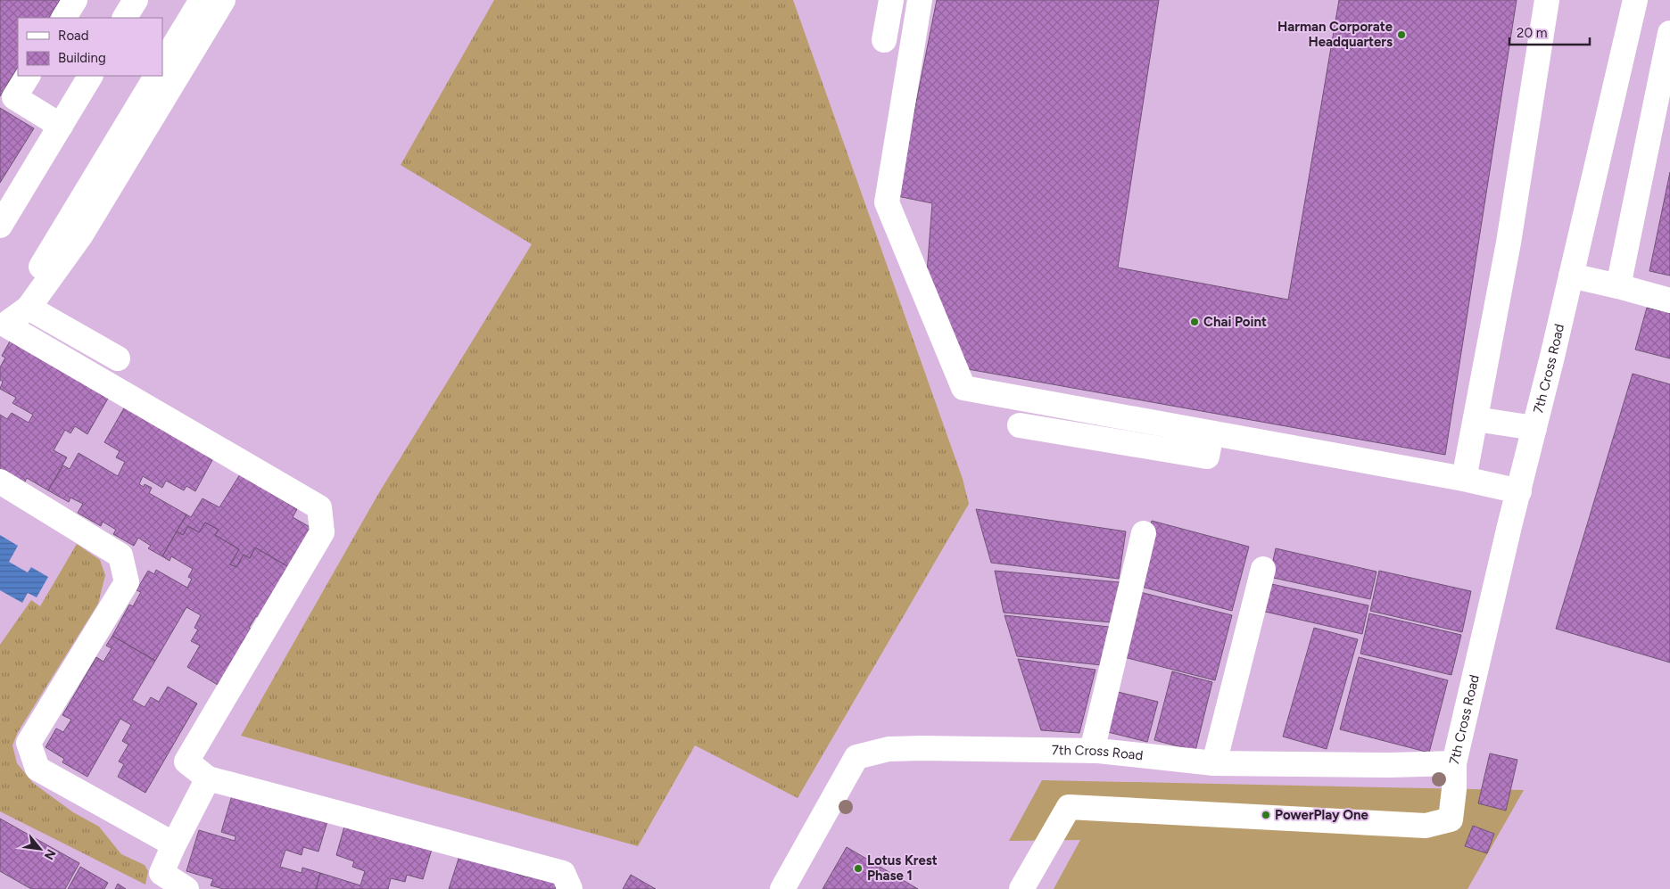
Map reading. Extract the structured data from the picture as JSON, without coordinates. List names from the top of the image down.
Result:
{
  "streets": {
    "street": ["7th Cross Road"]
  },
  "places": [
    "Harman Corporate Headquarters",
    "Chai Point",
    "PowerPlay One",
    "Lotus Krest Phase 1"
  ],
  "legend": ["Road", "Building"],
  "scale_bar": "20 m",
  "north": "bottom right"
}
